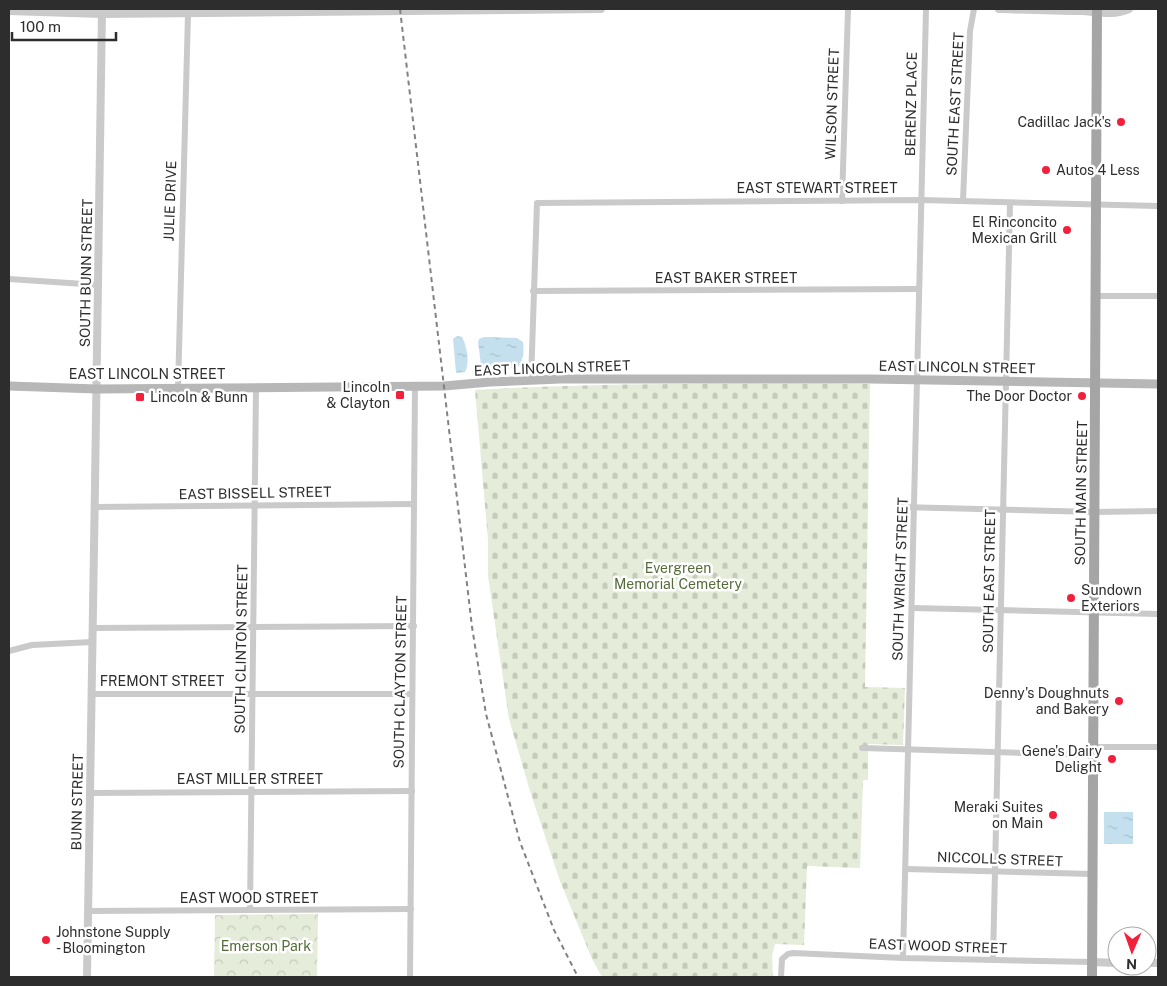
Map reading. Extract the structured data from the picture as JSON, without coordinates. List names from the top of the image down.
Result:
{
  "streets": {
    "main road": ["EAST LINCOLN STREET", "SOUTH MAIN STREET"],
    "street": [
      "WILSON STREET",
      "BERENZ PLACE",
      "SOUTH EAST STREET",
      "EAST STEWART STREET",
      "JULIE DRIVE",
      "SOUTH BUNN STREET",
      "EAST BAKER STREET",
      "EAST BISSELL STREET",
      "SOUTH WRIGHT STREET",
      "SOUTH CLINTON STREET",
      "FREMONT STREET",
      "SOUTH CLAYTON STREET",
      "EAST MILLER STREET",
      "BUNN STREET",
      "NICCOLLS STREET",
      "EAST WOOD STREET"
    ]
  },
  "crossings": [
    ["WILSON STREET", "EAST STEWART STREET"],
    ["BERENZ PLACE", "EAST STEWART STREET"],
    ["BERENZ PLACE", "SOUTH WRIGHT STREET"],
    ["SOUTH EAST STREET", "EAST STEWART STREET"],
    ["SOUTH EAST STREET", "EAST LINCOLN STREET"],
    ["SOUTH EAST STREET", "NICCOLLS STREET"],
    ["SOUTH EAST STREET", "EAST WOOD STREET"],
    ["EAST STEWART STREET", "EAST BAKER STREET"],
    ["EAST STEWART STREET", "SOUTH MAIN STREET"],
    ["EAST STEWART STREET", "SOUTH WRIGHT STREET"],
    ["JULIE DRIVE", "EAST LINCOLN STREET"],
    ["SOUTH BUNN STREET", "EAST LINCOLN STREET"],
    ["SOUTH BUNN STREET", "EAST BISSELL STREET"],
    ["SOUTH BUNN STREET", "BUNN STREET"],
    ["EAST BAKER STREET", "SOUTH WRIGHT STREET"],
    ["EAST LINCOLN STREET", "SOUTH MAIN STREET"],
    ["EAST LINCOLN STREET", "SOUTH WRIGHT STREET"],
    ["EAST LINCOLN STREET", "SOUTH CLINTON STREET"],
    ["EAST LINCOLN STREET", "SOUTH CLAYTON STREET"],
    ["EAST BISSELL STREET", "SOUTH CLINTON STREET"],
    ["EAST BISSELL STREET", "SOUTH CLAYTON STREET"],
    ["SOUTH MAIN STREET", "NICCOLLS STREET"],
    ["SOUTH MAIN STREET", "EAST WOOD STREET"],
    ["SOUTH WRIGHT STREET", "NICCOLLS STREET"],
    ["SOUTH WRIGHT STREET", "EAST WOOD STREET"],
    ["SOUTH CLINTON STREET", "FREMONT STREET"],
    ["SOUTH CLINTON STREET", "EAST MILLER STREET"],
    ["SOUTH CLINTON STREET", "EAST WOOD STREET"],
    ["FREMONT STREET", "SOUTH CLAYTON STREET"],
    ["FREMONT STREET", "BUNN STREET"],
    ["SOUTH CLAYTON STREET", "EAST MILLER STREET"],
    ["SOUTH CLAYTON STREET", "EAST WOOD STREET"],
    ["EAST MILLER STREET", "BUNN STREET"],
    ["BUNN STREET", "EAST WOOD STREET"]
  ],
  "parks": ["Evergreen Memorial Cemetery", "Emerson Park"],
  "places": {
    "other": [
      "Cadillac Jack's",
      "Autos 4 Less",
      "El Rinconcito Mexican Grill",
      "The Door Doctor",
      "Sundown Exteriors",
      "Denny's Doughnuts and Bakery",
      "Gene's Dairy Delight",
      "Meraki Suites on Main",
      "Johnstone Supply - Bloomington"
    ],
    "transit": ["Lincoln & Clayton", "Lincoln & Bunn"]
  },
  "scale_bar": "100 m",
  "north": "bottom"
}
